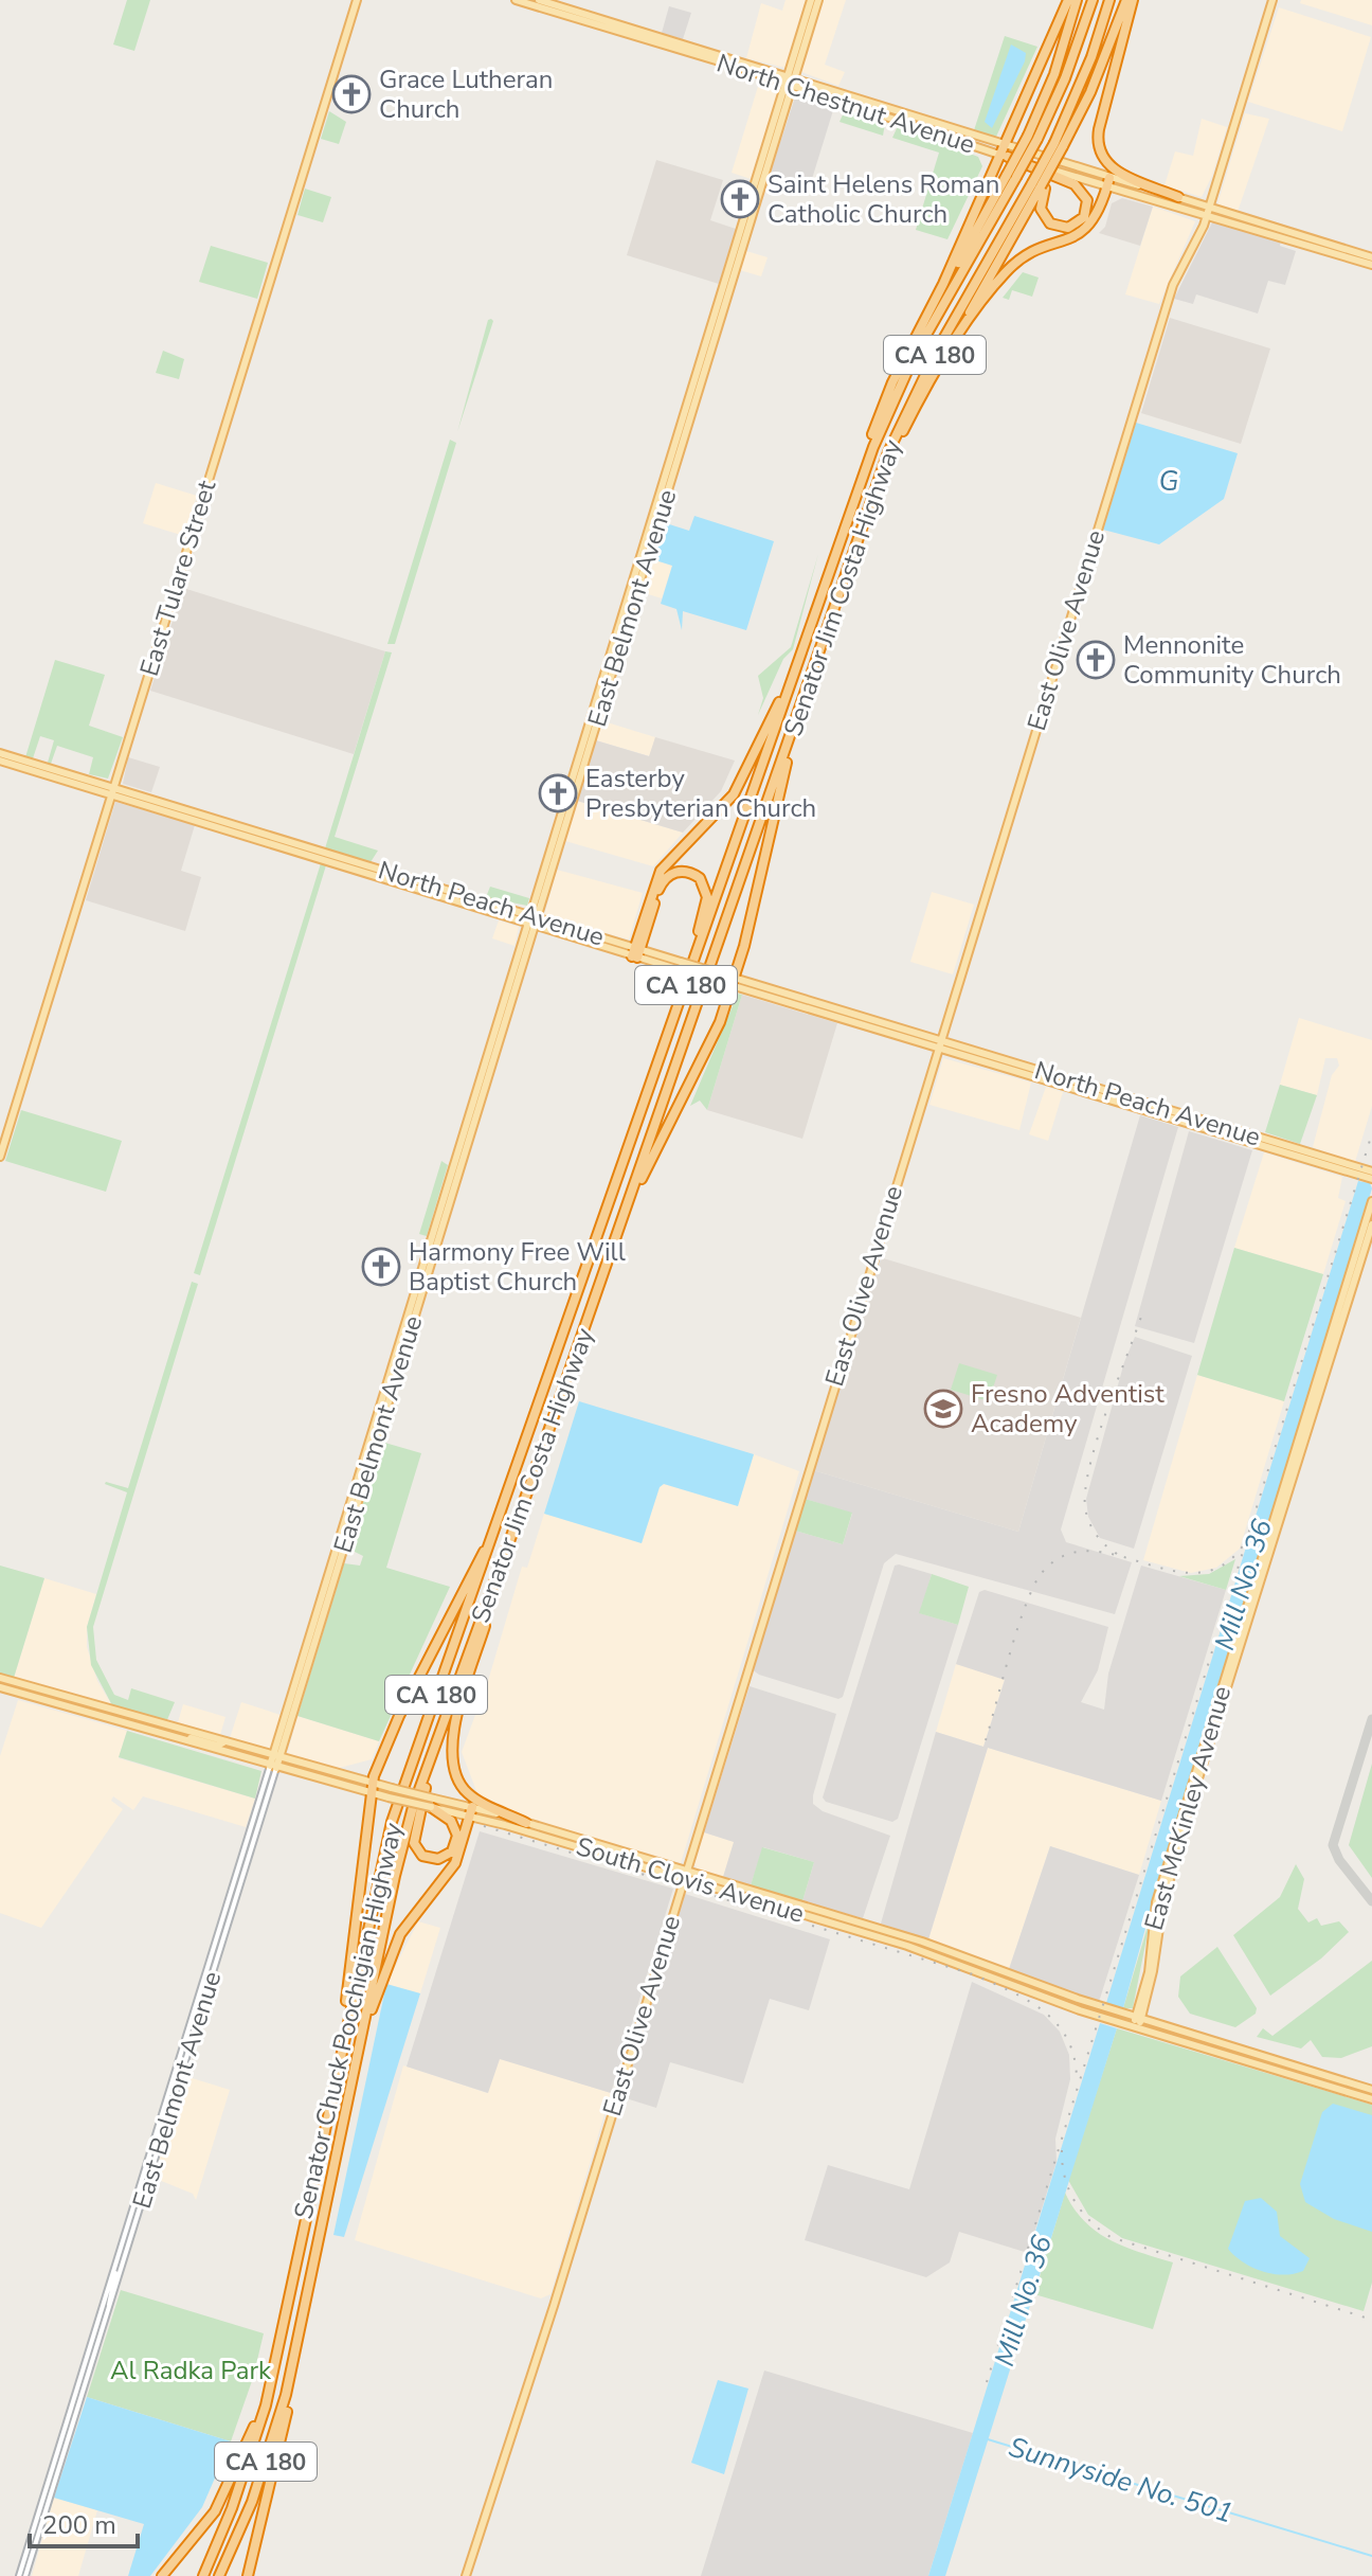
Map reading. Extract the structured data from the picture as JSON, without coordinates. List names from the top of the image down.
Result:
{
  "streets": {
    "highway": ["CA 180", "Senator Jim Costa Highway", "Senator Chuck Poochigian Highway"],
    "main road": [
      "North Chestnut Avenue",
      "East Tulare Street",
      "East Belmont Avenue",
      "East Olive Avenue",
      "North Peach Avenue",
      "East McKinley Avenue",
      "South Clovis Avenue"
    ]
  },
  "crossings": [
    ["North Chestnut Avenue", "East Belmont Avenue"],
    ["North Chestnut Avenue", "East Olive Avenue"],
    ["East Tulare Street", "North Peach Avenue"],
    ["Senator Jim Costa Highway", "Senator Chuck Poochigian Highway"],
    ["East Belmont Avenue", "North Peach Avenue"],
    ["East Belmont Avenue", "South Clovis Avenue"],
    ["East Olive Avenue", "North Peach Avenue"],
    ["East Olive Avenue", "South Clovis Avenue"],
    ["East McKinley Avenue", "South Clovis Avenue"]
  ],
  "water": ["G", "Mill No. 36", "Sunnyside No. 501"],
  "parks": ["Al Radka Park"],
  "places": {
    "church": [
      "Grace Lutheran Church",
      "Saint Helens Roman Catholic Church",
      "Mennonite Community Church",
      "Easterby Presbyterian Church",
      "Harmony Free Will Baptist Church"
    ],
    "school or university": ["Fresno Adventist Academy"]
  },
  "scale_bar": "200 m"
}
